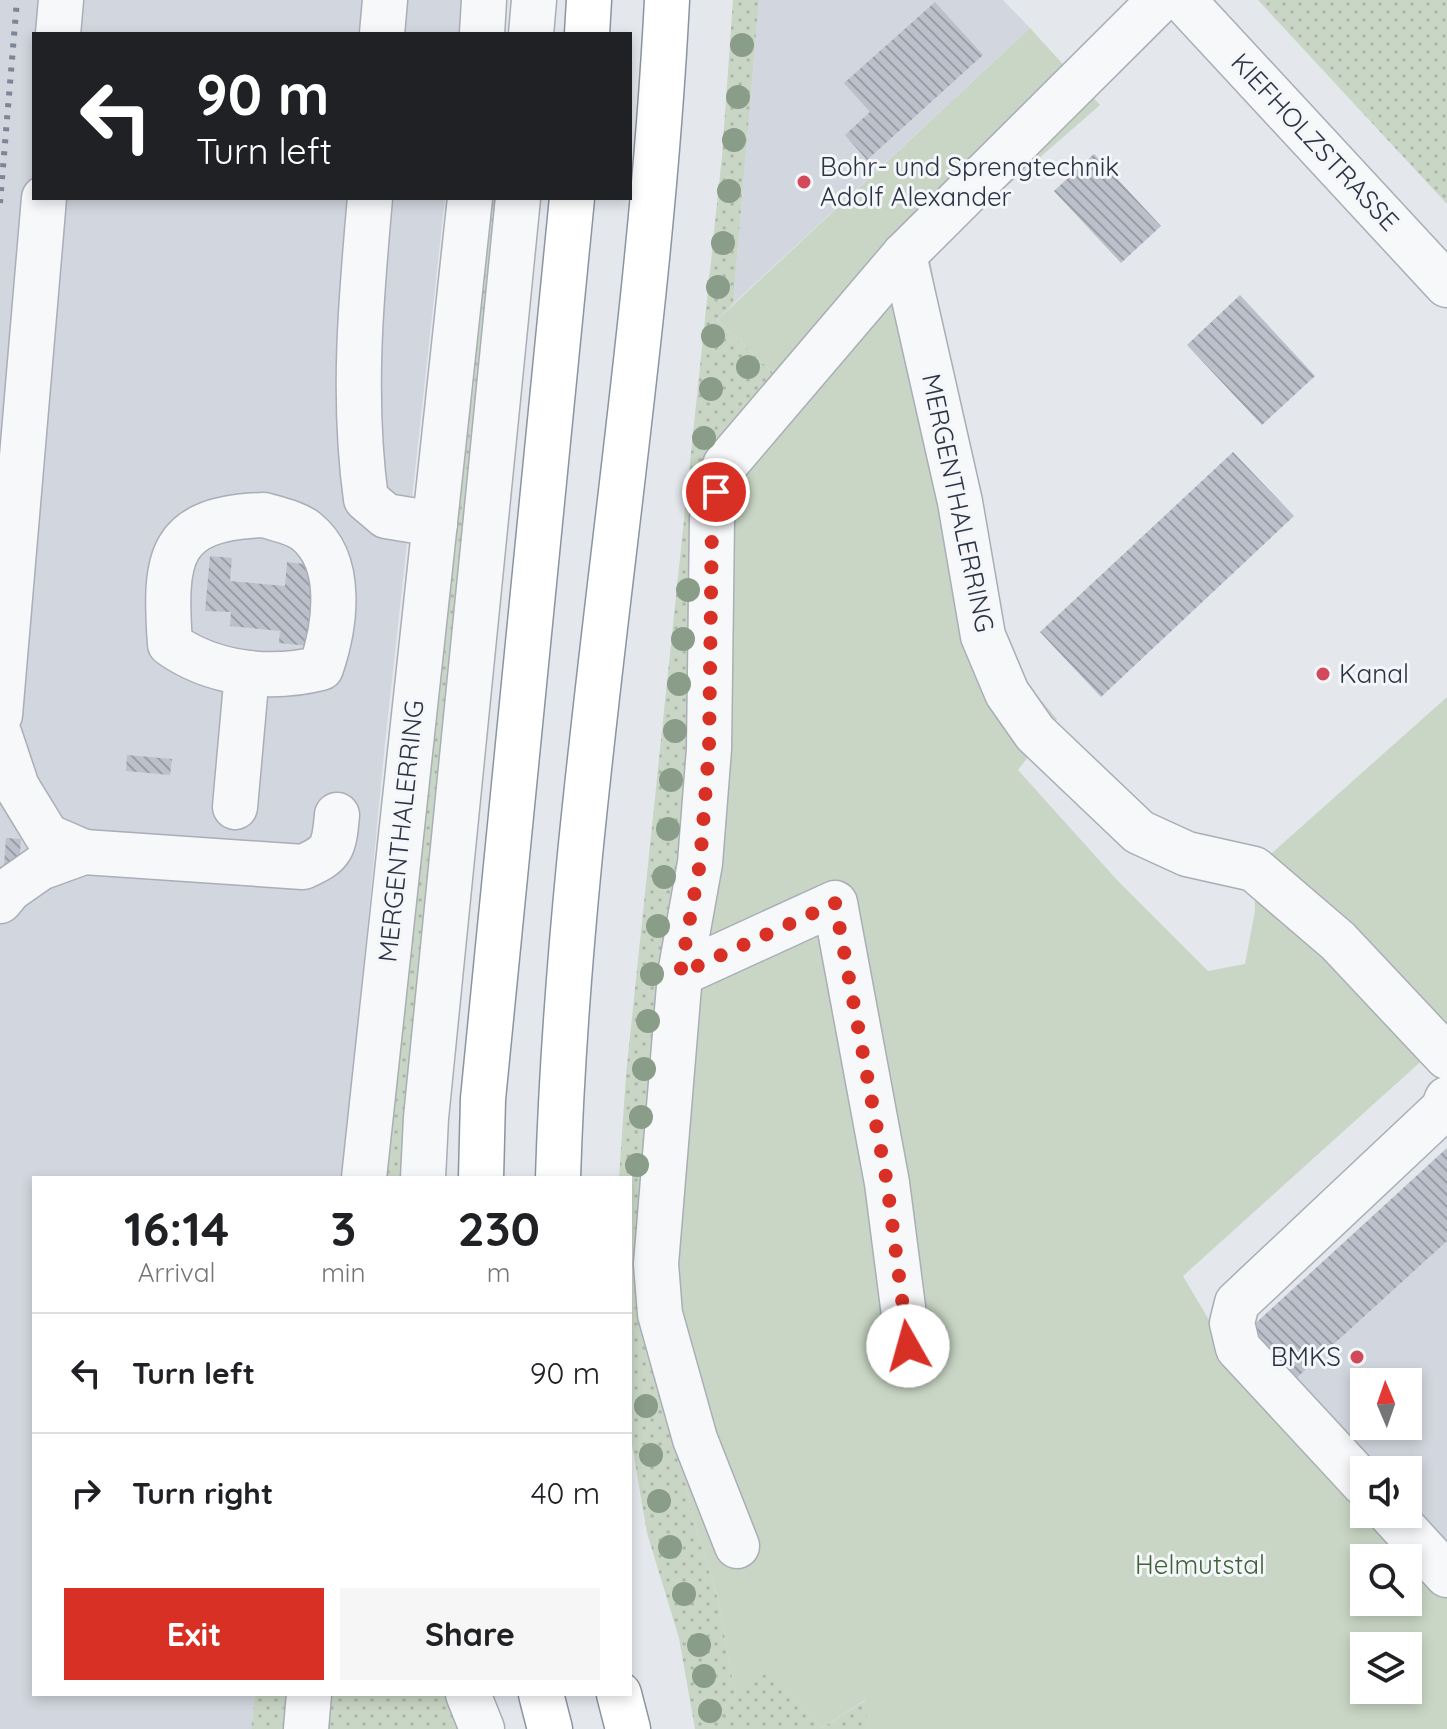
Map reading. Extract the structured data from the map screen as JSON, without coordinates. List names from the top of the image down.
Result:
{
  "streets": {
    "street": ["KIEFHOLZSTRASSE", "MERGENTHALERRING"]
  },
  "parks": ["Helmutstal"],
  "places": ["Bohr- und Sprengtechnik Adolf Alexander", "Kanal", "BMKS"],
  "north": "top",
  "page": {
    "turn": ["90 m", "Turn left"],
    "eta": [
      "16:14",
      "Arrival",
      "3",
      "min",
      "230",
      "m"
    ],
    "list": [
      {
        "name": "Turn left",
        "value": "90 m"
      },
      {
        "name": "Turn right",
        "value": "40 m"
      }
    ],
    "buttons": ["Exit", "Share"]
  }
}
